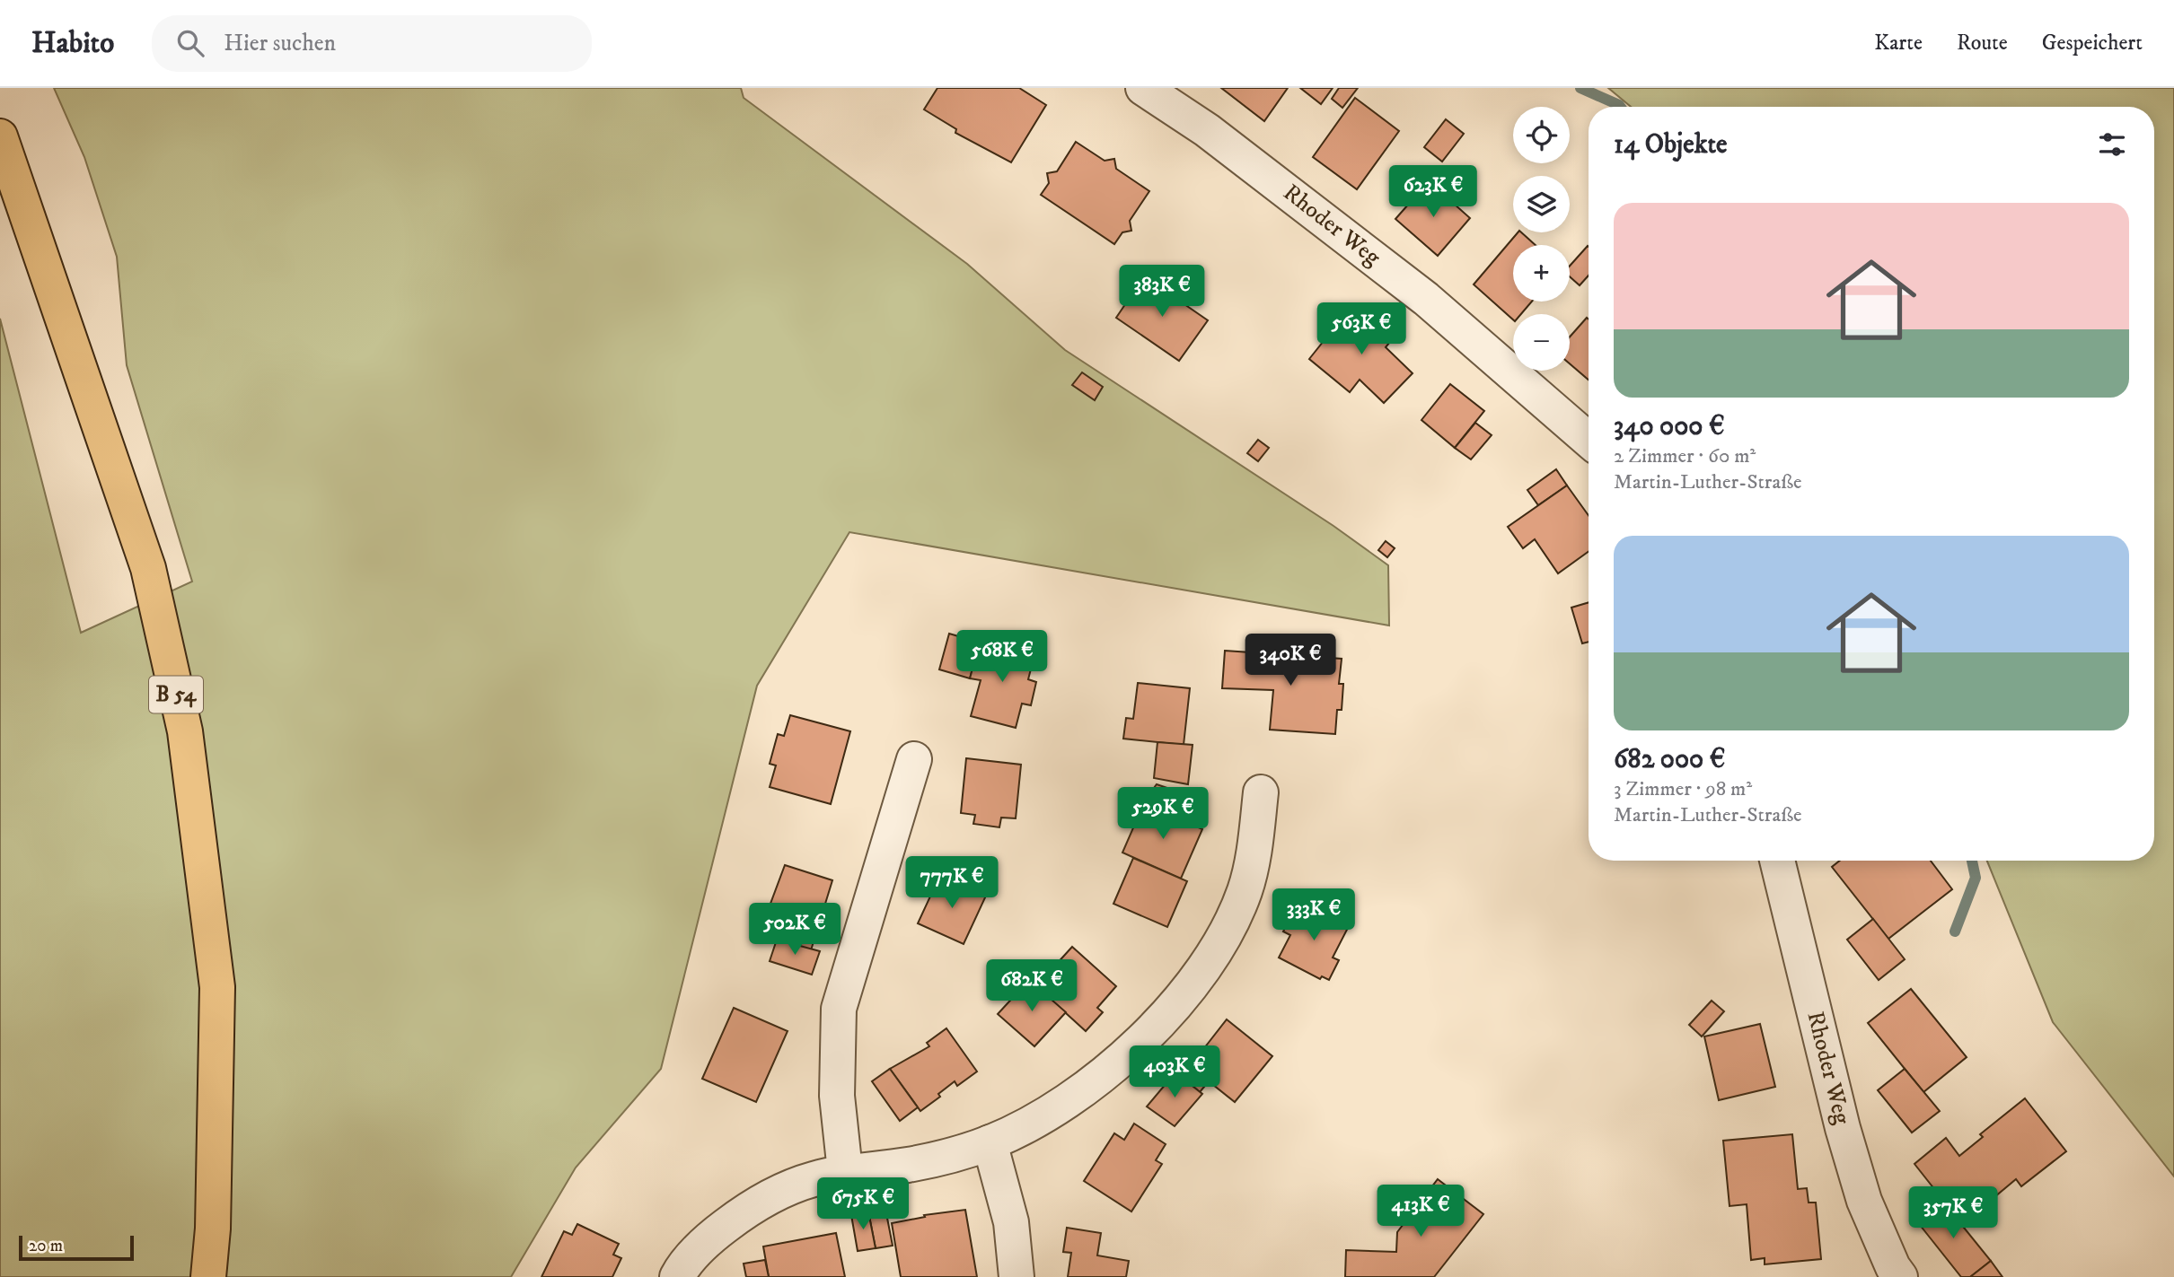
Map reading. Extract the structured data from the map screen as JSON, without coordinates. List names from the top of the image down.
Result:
{
  "streets": {
    "main road": ["B 54"],
    "street": ["Rhoder Weg"]
  },
  "scale_bar": "20 m",
  "page": {
    "header": "Habito",
    "search": "Hier suchen",
    "nav": ["Karte", "Route", "Gespeichert"],
    "map_buttons": ["+", "−"],
    "heading": "14 Objekte",
    "price": [
      "623K €",
      "383K €",
      "563K €",
      "568K €",
      "340K €",
      "529K €",
      "777K €",
      "333K €",
      "502K €",
      "682K €",
      "403K €",
      "675K €",
      "413K €",
      "357K €"
    ],
    "list": [
      {
        "name": "340 000 €",
        "note": "2 Zimmer · 60 m² · Martin-Luther-Straße"
      },
      {
        "name": "682 000 €",
        "note": "3 Zimmer · 98 m² · Martin-Luther-Straße"
      }
    ],
    "scale": "20 m"
  }
}
